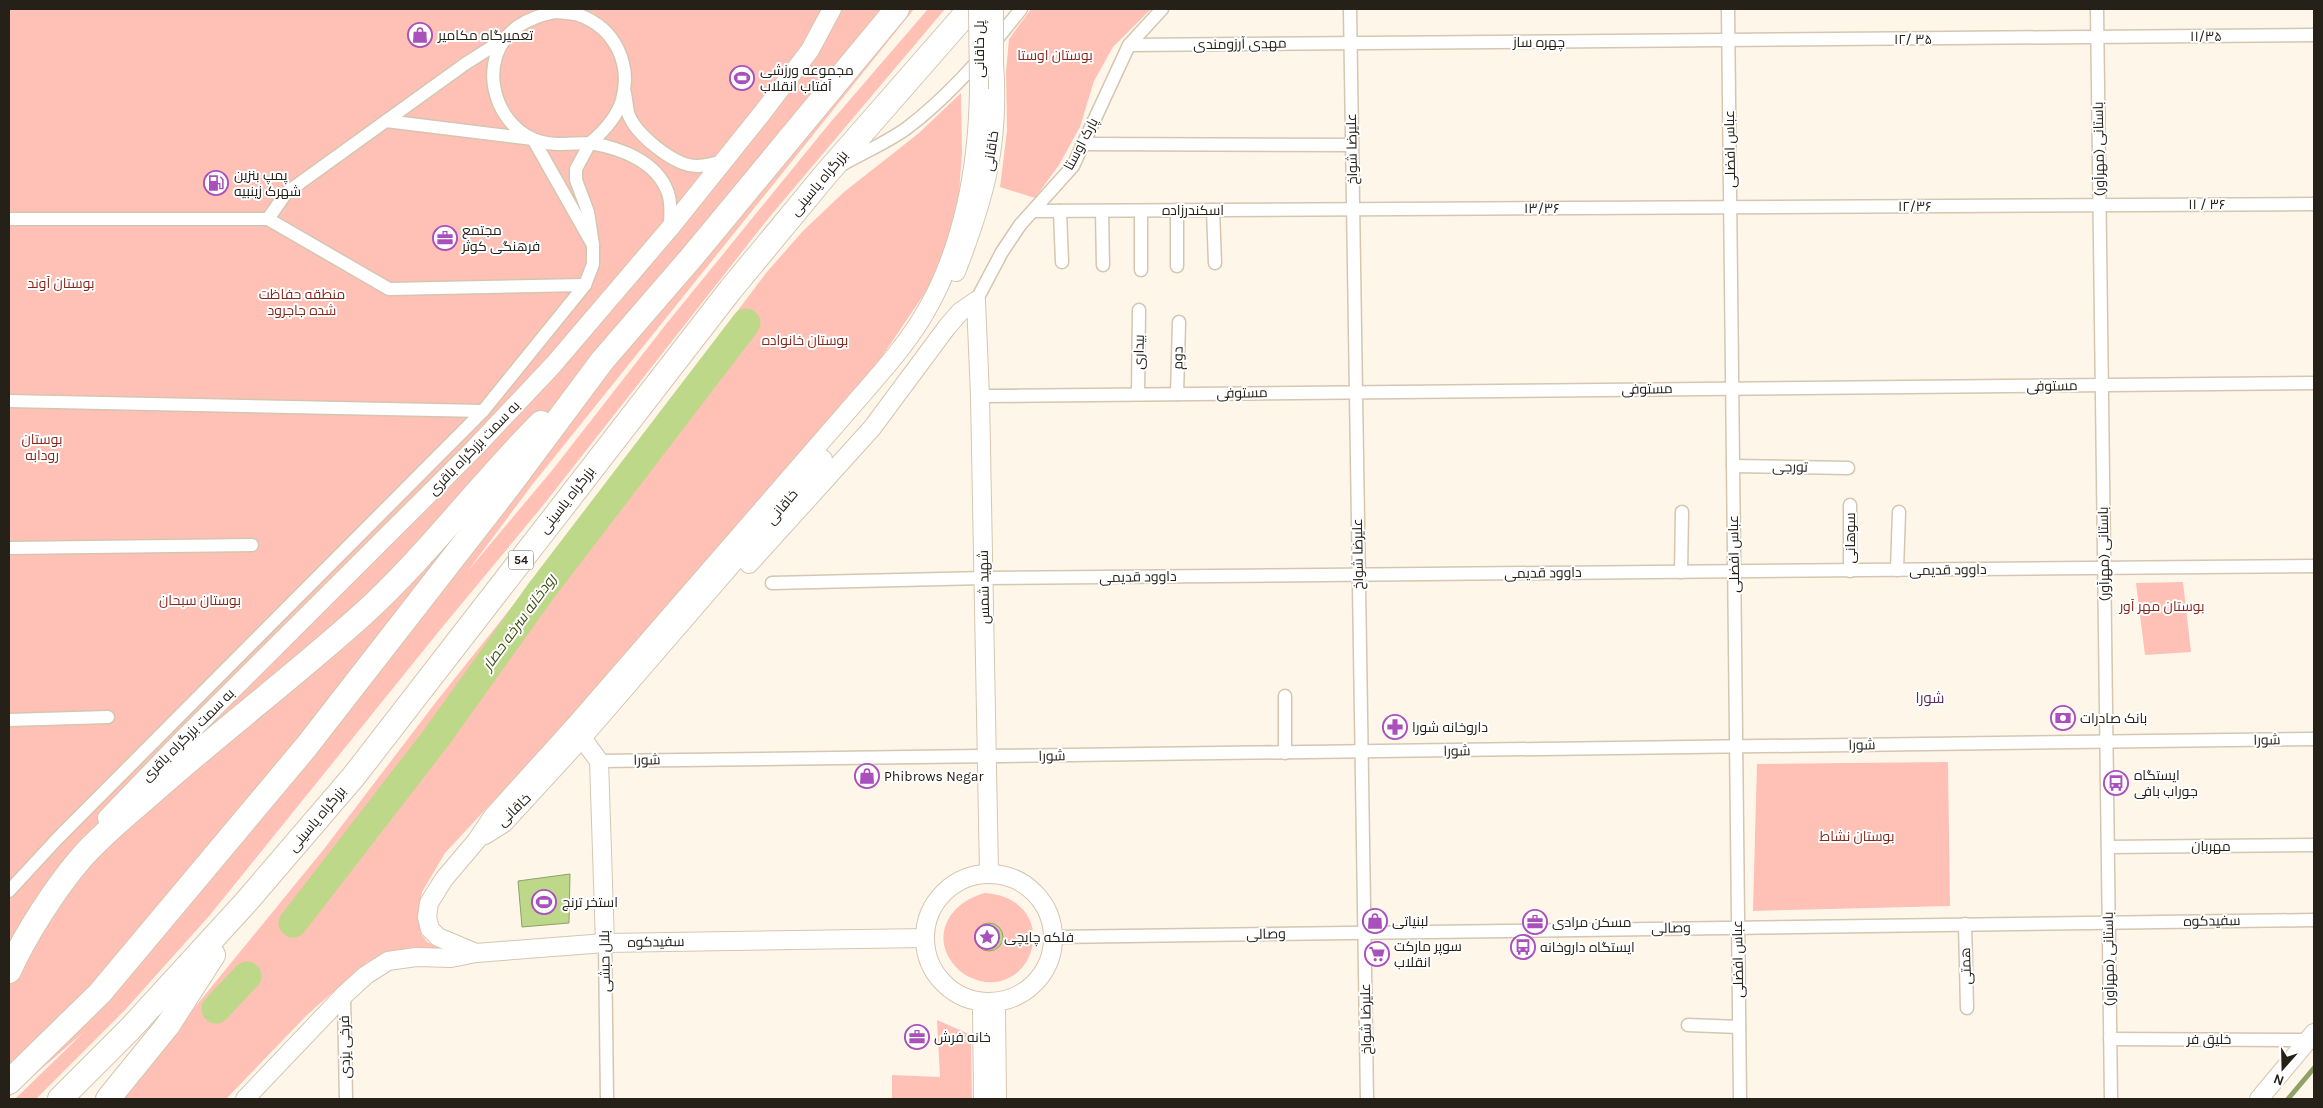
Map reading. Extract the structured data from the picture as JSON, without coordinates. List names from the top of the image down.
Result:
{
  "streets": {
    "highway": ["بزرگراه یاسینی", "54"],
    "main road": [
      "پل خاقانی",
      "خاقانی",
      "به سمت بزرگراه باقری",
      "شهید شمس",
      "سفیدکوه",
      "بلال حبشی"
    ],
    "street": [
      "۱۱/۳۵",
      "۱۲/ ۳۵",
      "چهره ساز",
      "مهدی آرزومندی",
      "پارک اوستا",
      "علیرضا شواخ",
      "عباس افضلی",
      "باستانی (مهرآور)",
      "۱۱ / ۳۶",
      "۱۲/۳۶",
      "۱۳/۳۶",
      "اسکندرزاده",
      "بیداری",
      "دوم",
      "مستوفی",
      "تورجی",
      "سوهانی",
      "داوود قدیمی",
      "شورا",
      "مهربان",
      "وصالی",
      "همتی",
      "خلیق فر",
      "فرخی یزدی"
    ]
  },
  "crossings": [
    ["۱۱/۳۵", "۱۲/ ۳۵"],
    ["۱۱/۳۵", "باستانی (مهرآور)"],
    ["۱۲/ ۳۵", "چهره ساز"],
    ["۱۲/ ۳۵", "عباس افضلی"],
    ["۱۲/ ۳۵", "باستانی (مهرآور)"],
    ["چهره ساز", "مهدی آرزومندی"],
    ["چهره ساز", "علیرضا شواخ"],
    ["چهره ساز", "عباس افضلی"],
    ["مهدی آرزومندی", "پارک اوستا"],
    ["مهدی آرزومندی", "علیرضا شواخ"],
    ["پل خاقانی", "خاقانی"],
    ["پارک اوستا", "اسکندرزاده"],
    ["پارک اوستا", "شهید شمس"],
    ["علیرضا شواخ", "۱۳/۳۶"],
    ["علیرضا شواخ", "اسکندرزاده"],
    ["علیرضا شواخ", "مستوفی"],
    ["علیرضا شواخ", "داوود قدیمی"],
    ["علیرضا شواخ", "شورا"],
    ["علیرضا شواخ", "وصالی"],
    ["عباس افضلی", "۱۲/۳۶"],
    ["عباس افضلی", "۱۳/۳۶"],
    ["عباس افضلی", "مستوفی"],
    ["عباس افضلی", "تورجی"],
    ["عباس افضلی", "داوود قدیمی"],
    ["عباس افضلی", "شورا"],
    ["عباس افضلی", "وصالی"],
    ["باستانی (مهرآور)", "۱۱ / ۳۶"],
    ["باستانی (مهرآور)", "۱۲/۳۶"],
    ["باستانی (مهرآور)", "مستوفی"],
    ["باستانی (مهرآور)", "داوود قدیمی"],
    ["باستانی (مهرآور)", "شورا"],
    ["باستانی (مهرآور)", "مهربان"],
    ["باستانی (مهرآور)", "سفیدکوه"],
    ["باستانی (مهرآور)", "وصالی"],
    ["باستانی (مهرآور)", "خلیق فر"],
    ["۱۱ / ۳۶", "۱۲/۳۶"],
    ["۱۲/۳۶", "۱۳/۳۶"],
    ["۱۳/۳۶", "اسکندرزاده"],
    ["بیداری", "مستوفی"],
    ["دوم", "مستوفی"],
    ["مستوفی", "شهید شمس"],
    ["سوهانی", "داوود قدیمی"],
    ["داوود قدیمی", "شهید شمس"],
    ["شهید شمس", "شورا"],
    ["شهید شمس", "سفیدکوه"],
    ["شهید شمس", "وصالی"],
    ["شورا", "بلال حبشی"],
    ["سفیدکوه", "وصالی"],
    ["سفیدکوه", "بلال حبشی"],
    ["سفیدکوه", "فرخی یزدی"],
    ["وصالی", "همتی"]
  ],
  "districts": ["شورا"],
  "water": ["رودخانه سرخه حصار"],
  "parks": [
    "بوستان اوستا",
    "بوستان آوند",
    "منطقه حفاظت شده جاجرود",
    "بوستان خانواده",
    "بوستان رودابه",
    "بوستان سبحان",
    "بوستان مهر آور",
    "بوستان نشاط"
  ],
  "places": {
    "shop": ["تعمیرگاه مکامیر", "Phibrows Negar", "لبنیاتی"],
    "sports": ["مجموعه ورزشی آفتاب انقلاب", "استخر ترنج"],
    "fuel station": ["پمپ بنزین شهرک زینبیه"],
    "office": ["مجتمع فرهنگی کوثر", "مسکن مرادی", "خانه فرش"],
    "bank": ["بانک صادرات"],
    "pharmacy": ["داروخانه شورا"],
    "bus stop": ["ایستگاه جوراب بافی", "ایستگاه داروخانه"],
    "place": ["فلکه چایچی"],
    "supermarket": ["سوپر مارکت انقلاب"]
  },
  "north": "bottom"
}
